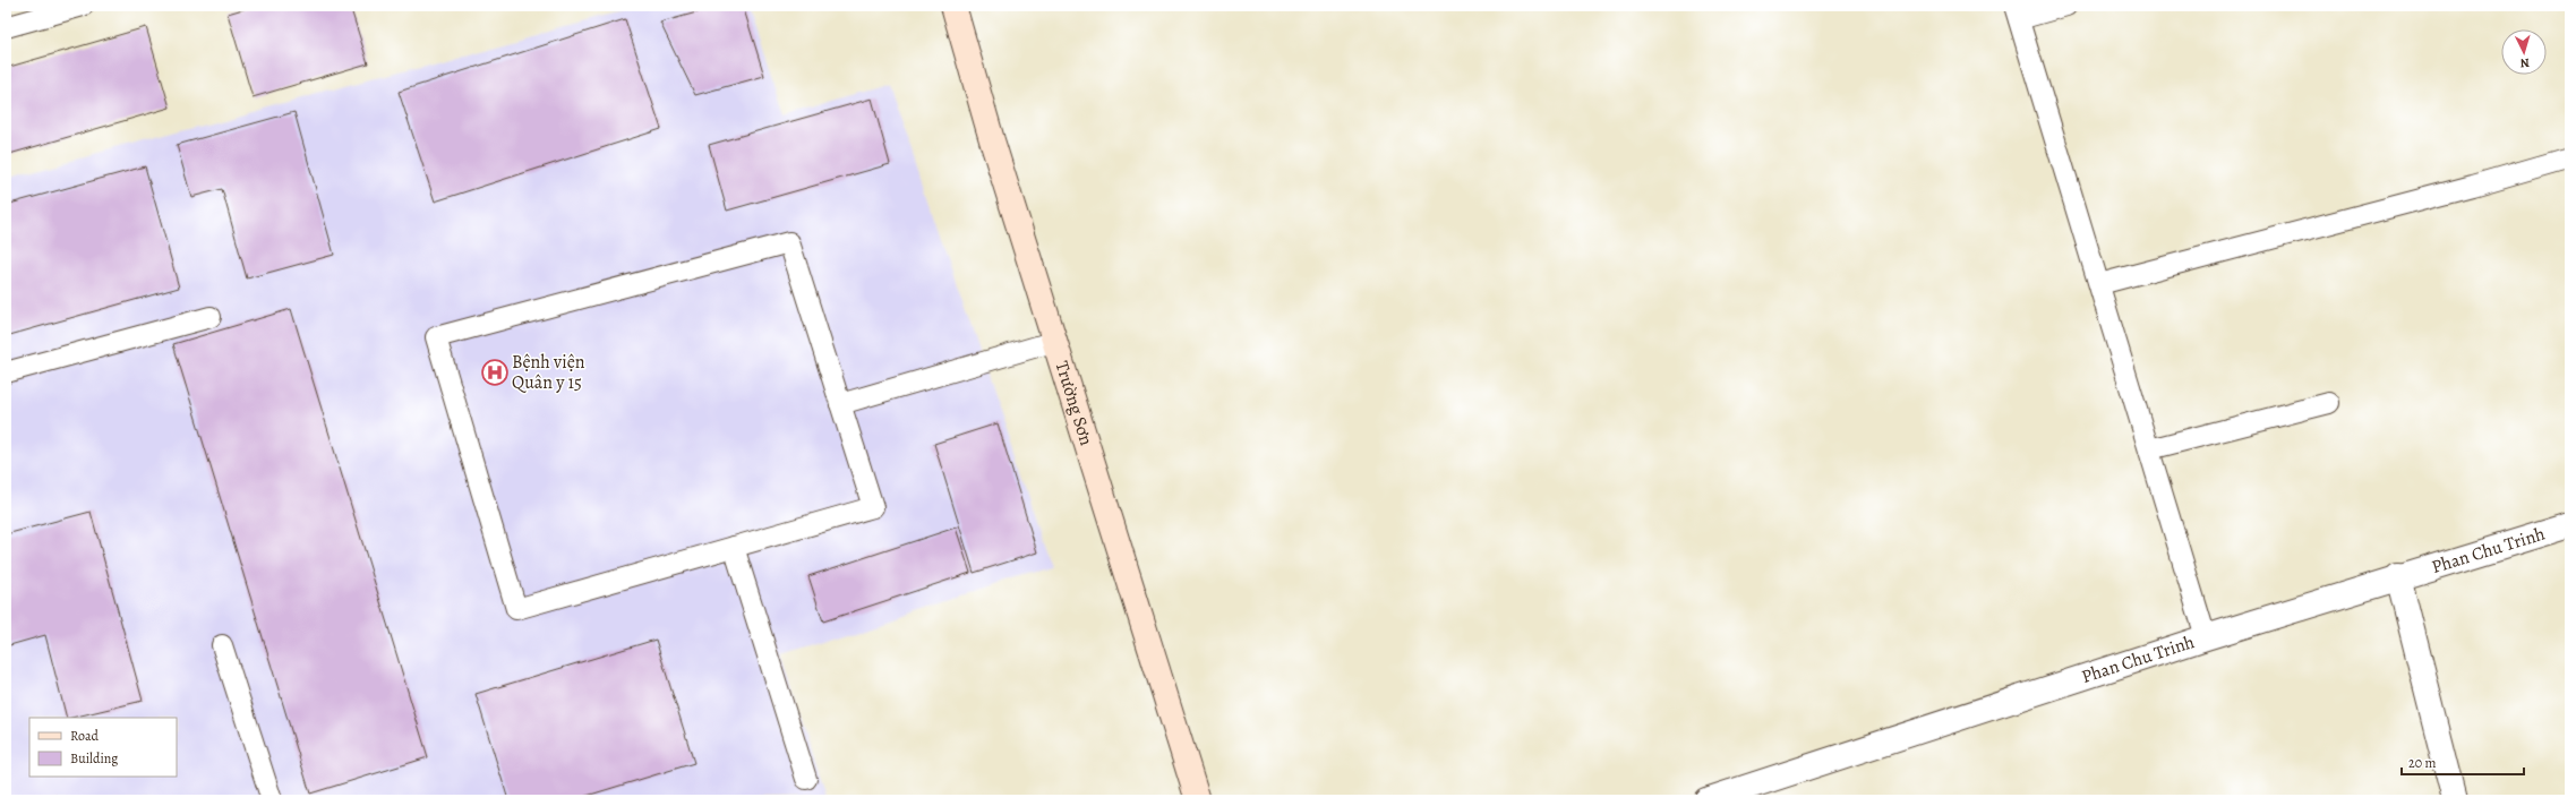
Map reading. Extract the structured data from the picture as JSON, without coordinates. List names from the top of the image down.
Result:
{
  "streets": {
    "street": ["Trường Sơn", "Phan Chu Trinh"]
  },
  "places": {
    "hospital": ["Bệnh viện Quân y 15"]
  },
  "legend": ["Road", "Building"],
  "scale_bar": "20 m",
  "north": "bottom"
}
